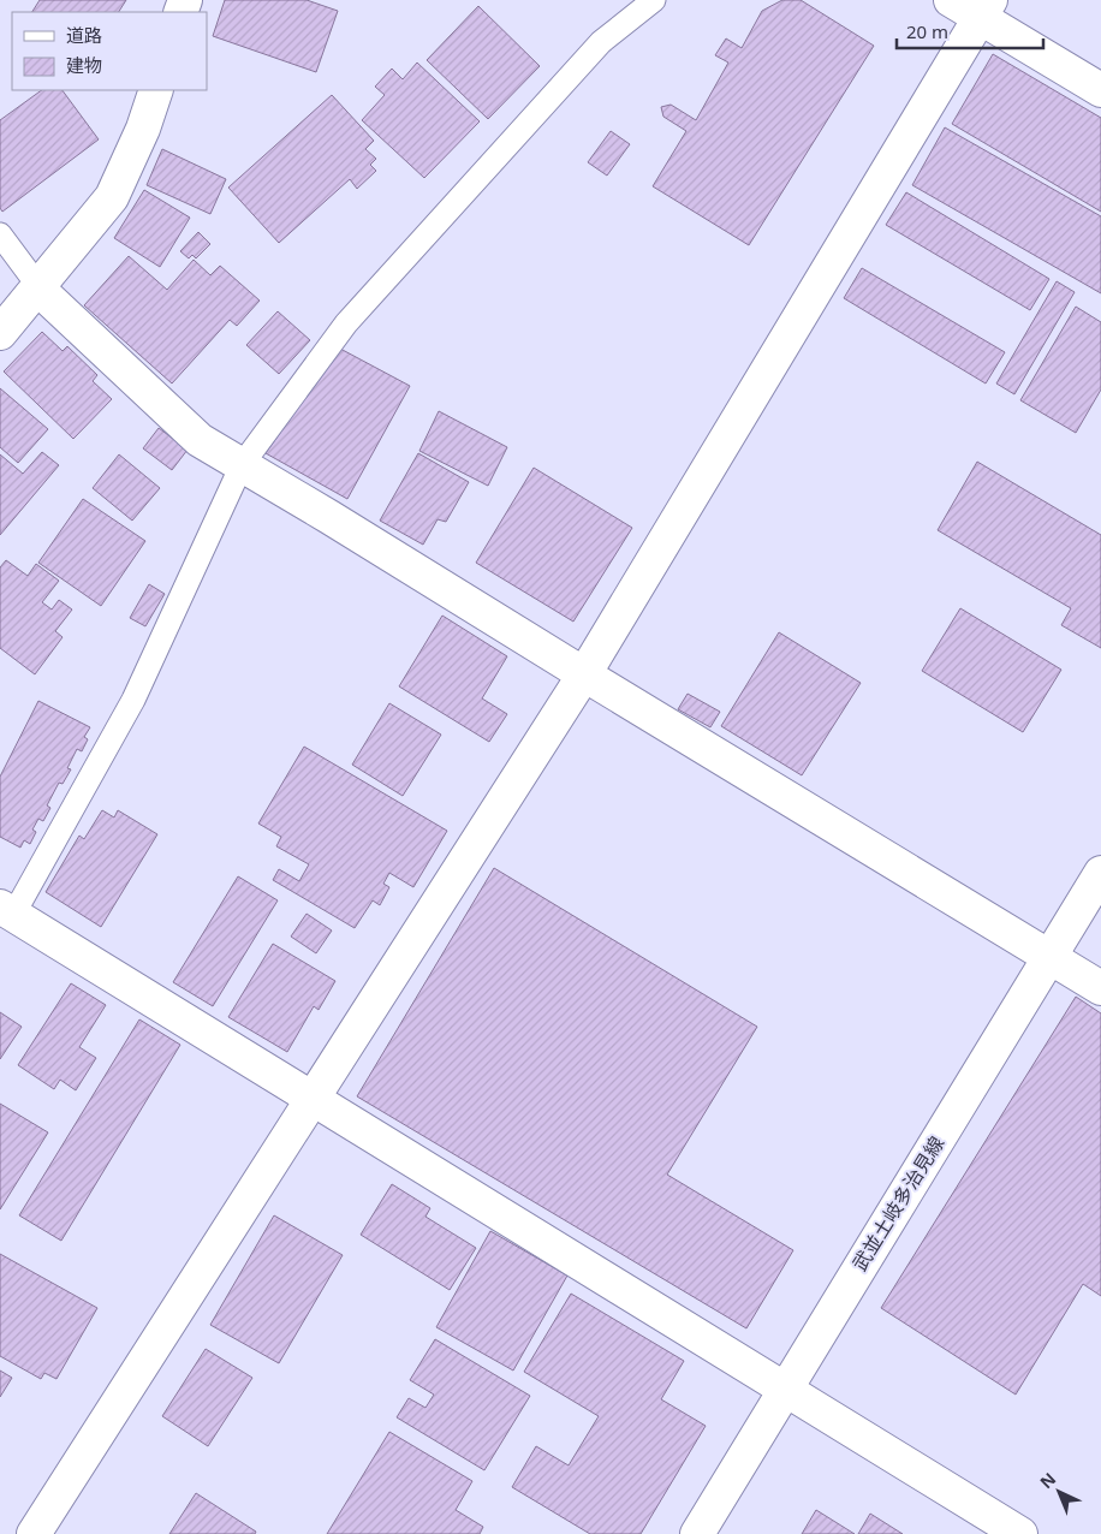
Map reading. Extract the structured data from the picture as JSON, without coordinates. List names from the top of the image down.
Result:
{
  "streets": {
    "street": ["武並土岐多治見線"]
  },
  "legend": ["道路", "建物"],
  "scale_bar": "20 m",
  "north": "top left"
}
